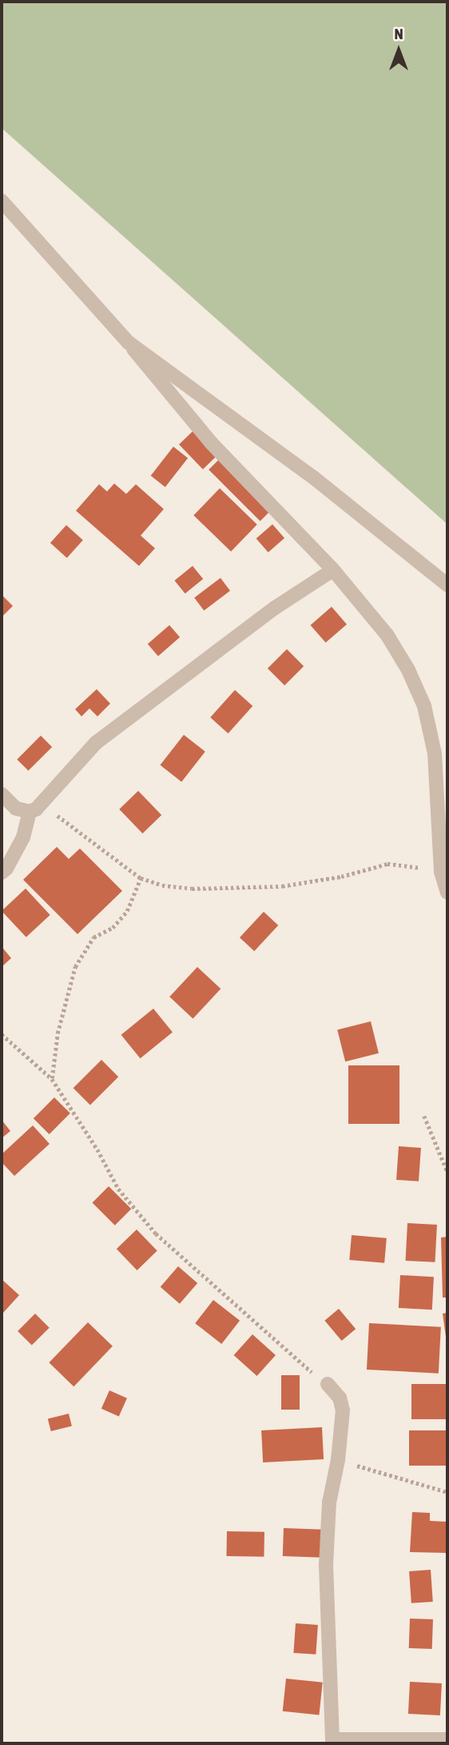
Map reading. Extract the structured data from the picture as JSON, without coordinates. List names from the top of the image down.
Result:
{
  "north": "top"
}
